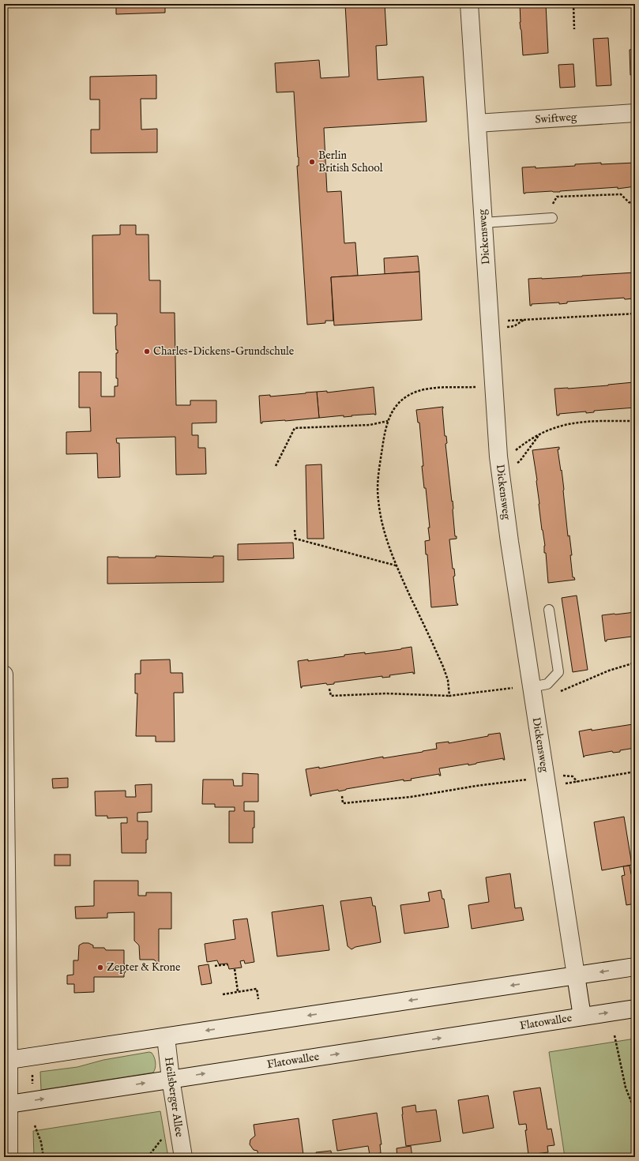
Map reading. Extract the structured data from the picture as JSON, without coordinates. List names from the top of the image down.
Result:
{
  "streets": {
    "street": [
      "Swiftweg",
      "Dickensweg",
      "Flatowallee",
      "Heilsberger Allee"
    ]
  },
  "crossings": [
    ["Swiftweg", "Dickensweg"],
    ["Dickensweg", "Flatowallee"],
    ["Flatowallee", "Heilsberger Allee"]
  ],
  "places": ["Berlin British School", "Charles-Dickens-Grundschule", "Zepter & Krone"]
}
